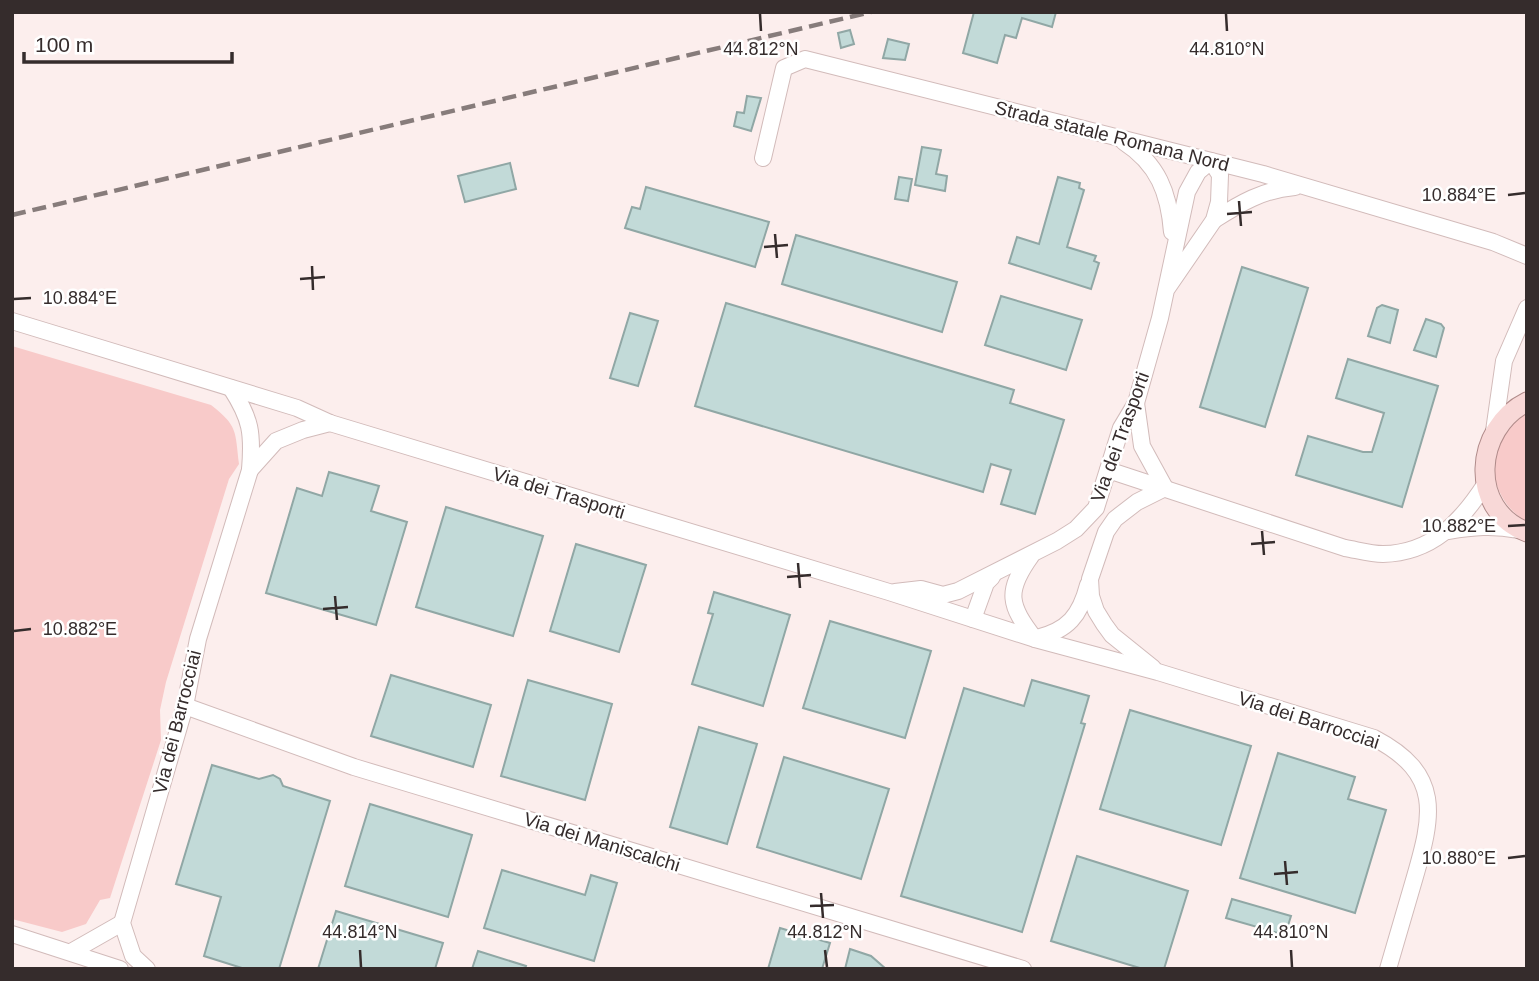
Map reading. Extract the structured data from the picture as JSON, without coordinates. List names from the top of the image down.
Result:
{
  "streets": {
    "street": [
      "Strada statale Romana Nord",
      "Via dei Trasporti",
      "Via dei Barrocciai",
      "Via dei Maniscalchi"
    ]
  },
  "crossings": [
    ["Strada statale Romana Nord", "Via dei Trasporti"],
    ["Via dei Trasporti", "Via dei Barrocciai"],
    ["Via dei Barrocciai", "Via dei Maniscalchi"]
  ],
  "scale_bar": "100 m",
  "coordinates": [
    "44.812°N",
    "44.810°N",
    "10.884°E",
    "10.882°E",
    "10.880°E",
    "44.814°N"
  ]
}
